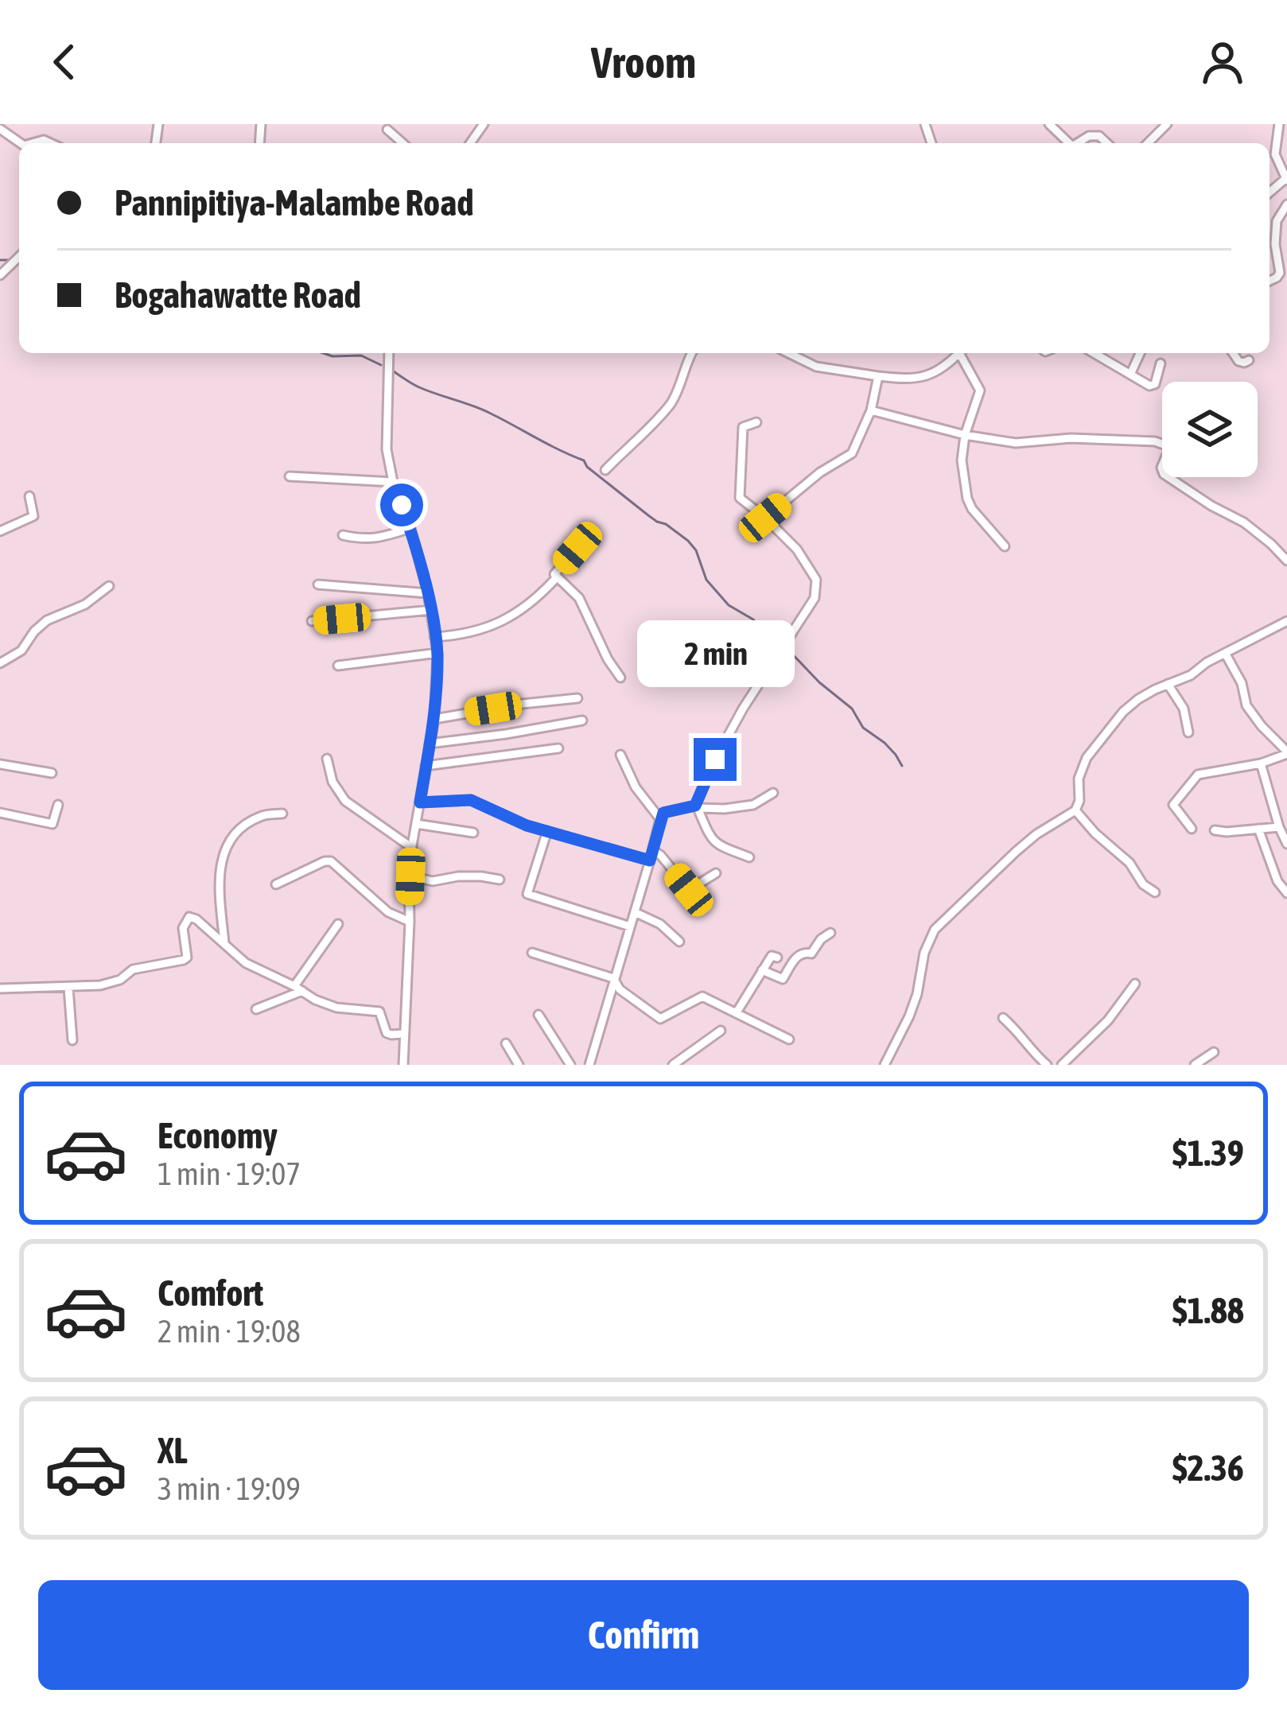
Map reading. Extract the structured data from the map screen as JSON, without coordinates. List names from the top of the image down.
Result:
{
  "page": {
    "header": "Vroom",
    "banner": ["Pannipitiya-Malambe Road", "Bogahawatte Road"],
    "bubble": "2 min",
    "list": [
      {
        "name": "Economy",
        "note": "1 min · 19:07",
        "value": "$1.39"
      },
      {
        "name": "Comfort",
        "note": "2 min · 19:08",
        "value": "$1.88"
      },
      {
        "name": "XL",
        "note": "3 min · 19:09",
        "value": "$2.36"
      }
    ],
    "buttons": "Confirm"
  }
}
